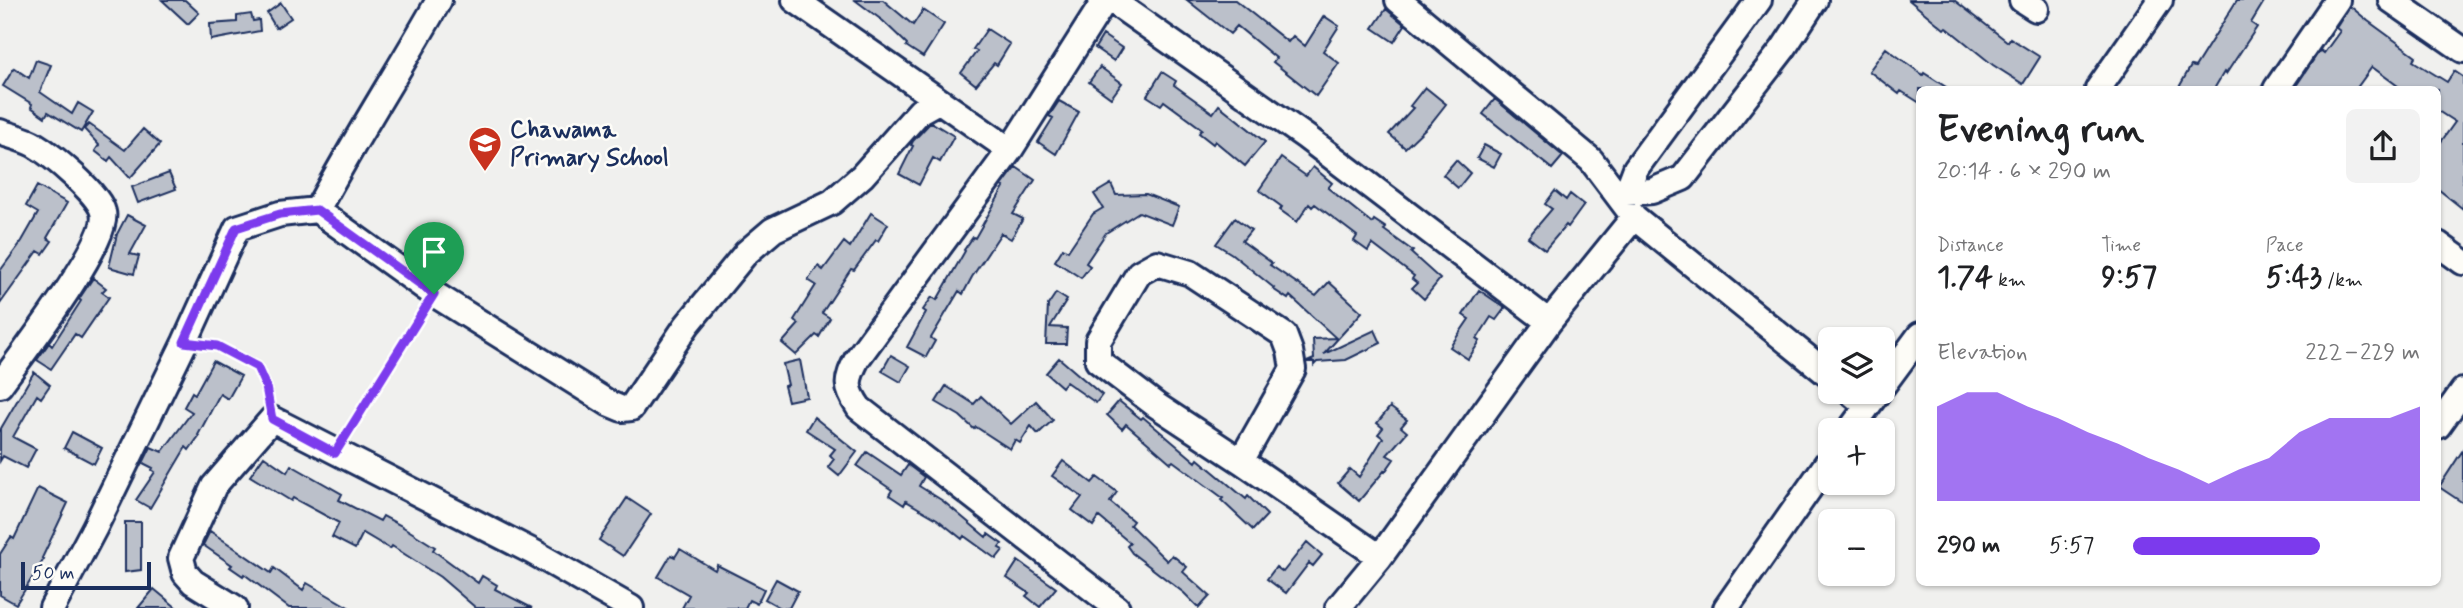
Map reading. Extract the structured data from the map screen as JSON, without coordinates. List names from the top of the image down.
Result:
{
  "places": {
    "school or university": ["Chawama Primary School"]
  },
  "scale_bar": "50 m",
  "page": {
    "heading": ["Evening run", "20:14 · 6 × 290 m"],
    "stats": [
      ["Distance", "1.74 km"],
      ["Time", "9:57"],
      ["Pace", "5:43 /km"]
    ],
    "chart": ["Elevation", "222–229 m"],
    "map_buttons": ["+", "−"],
    "list": [
      {
        "name": "290 m",
        "note": "5:57"
      }
    ],
    "scale": "50 m"
  }
}
